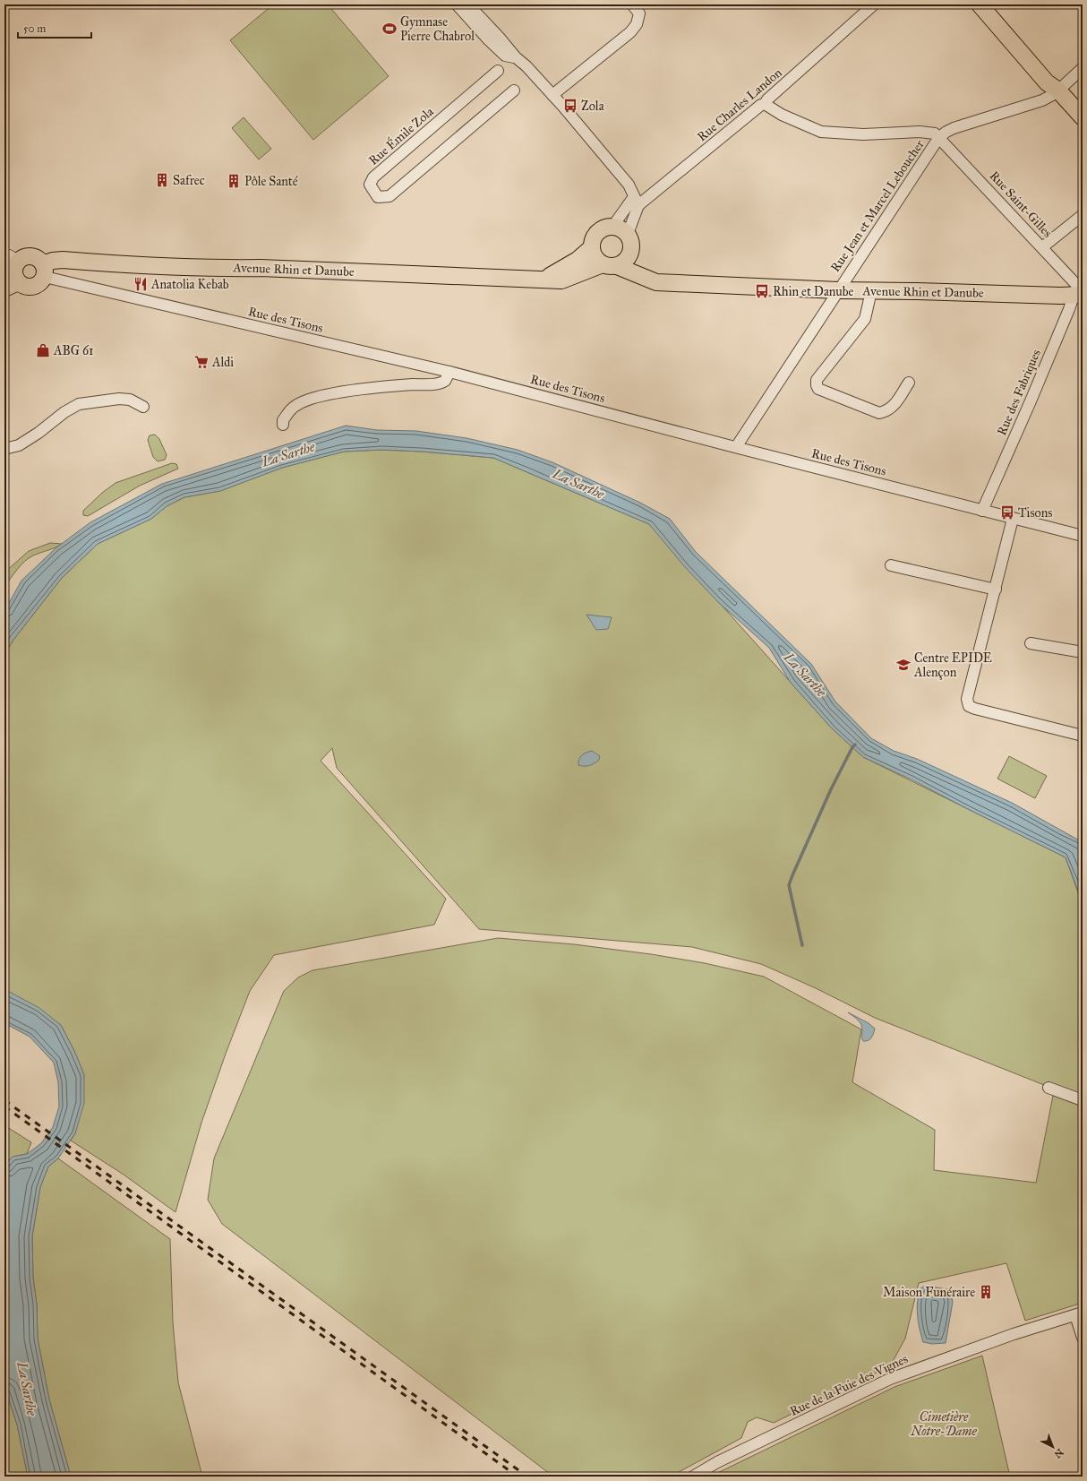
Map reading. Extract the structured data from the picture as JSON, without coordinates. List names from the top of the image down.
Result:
{
  "streets": {
    "main road": ["Avenue Rhin et Danube"],
    "street": [
      "Rue Charles Landon",
      "Rue Émile Zola",
      "Rue Saint-Gilles",
      "Rue Jean et Marcel Leboucher",
      "Rue des Tisons",
      "Rue des Fabriques",
      "Rue de la Fuie des Vignes"
    ]
  },
  "crossings": [
    ["Rue Charles Landon", "Avenue Rhin et Danube"],
    ["Rue Saint-Gilles", "Rue Jean et Marcel Leboucher"],
    ["Rue Saint-Gilles", "Avenue Rhin et Danube"],
    ["Rue Saint-Gilles", "Rue des Fabriques"],
    ["Rue Jean et Marcel Leboucher", "Avenue Rhin et Danube"],
    ["Rue Jean et Marcel Leboucher", "Rue des Tisons"],
    ["Avenue Rhin et Danube", "Rue des Tisons"],
    ["Avenue Rhin et Danube", "Rue des Fabriques"],
    ["Rue des Tisons", "Rue des Fabriques"]
  ],
  "water": ["La Sarthe"],
  "parks": ["Cimetière Notre-Dame"],
  "places": {
    "sports": ["Gymnase Pierre Chabrol"],
    "bus stop": ["Zola", "Rhin et Danube", "Tisons"],
    "building": ["Safrec", "Pôle Santé", "Maison Funéraire"],
    "restaurant": ["Anatolia Kebab"],
    "shop": ["ABG 61"],
    "supermarket": ["Aldi"],
    "school or university": ["Centre EPIDE Alençon"]
  },
  "scale_bar": "50 m",
  "north": "bottom right"
}
